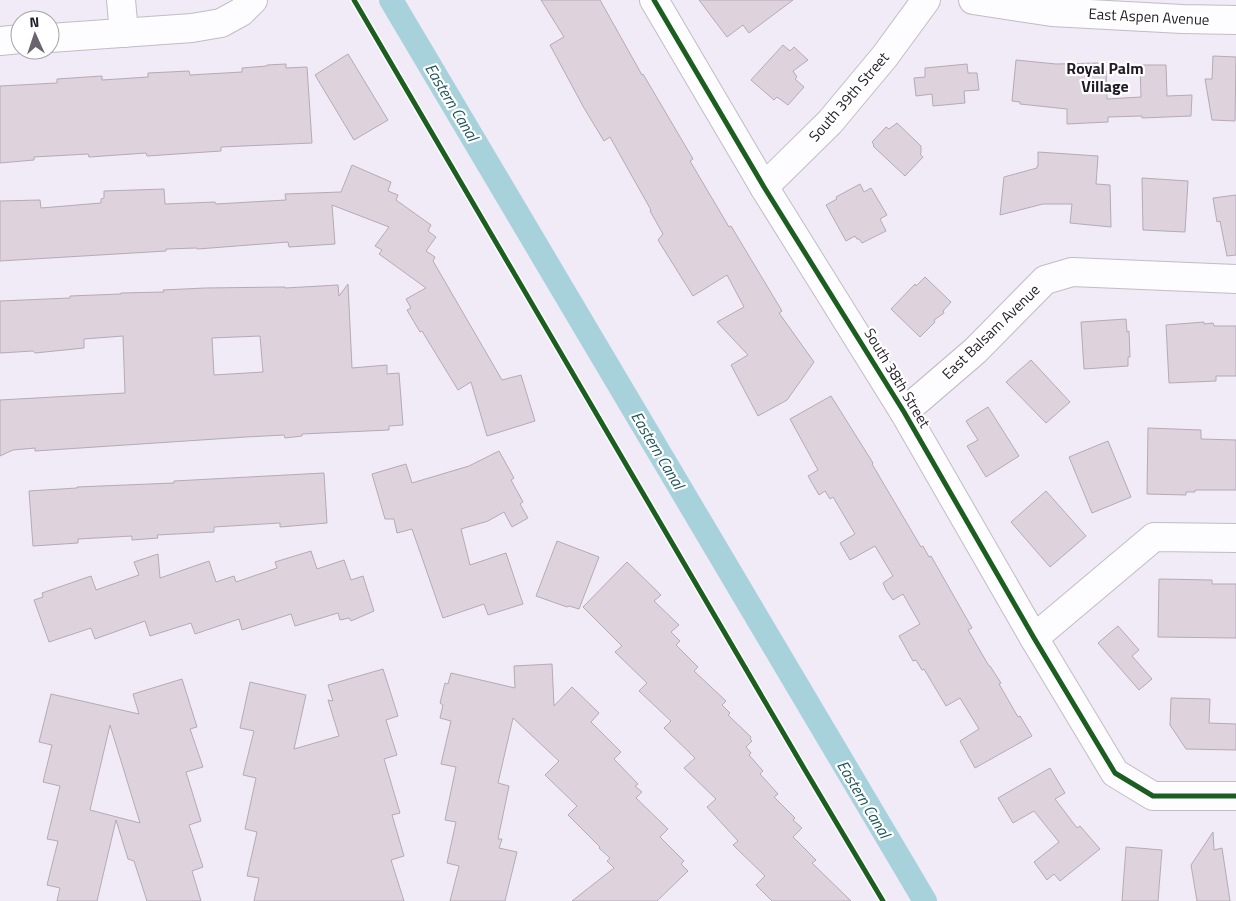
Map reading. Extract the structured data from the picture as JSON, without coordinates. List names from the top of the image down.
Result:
{
  "streets": {
    "street": [
      "East Aspen Avenue",
      "South 39th Street",
      "East Balsam Avenue",
      "South 38th Street"
    ]
  },
  "crossings": [
    ["South 39th Street", "South 38th Street"],
    ["East Balsam Avenue", "South 38th Street"]
  ],
  "districts": ["Royal Palm Village"],
  "water": ["Eastern Canal"],
  "north": "top"
}
